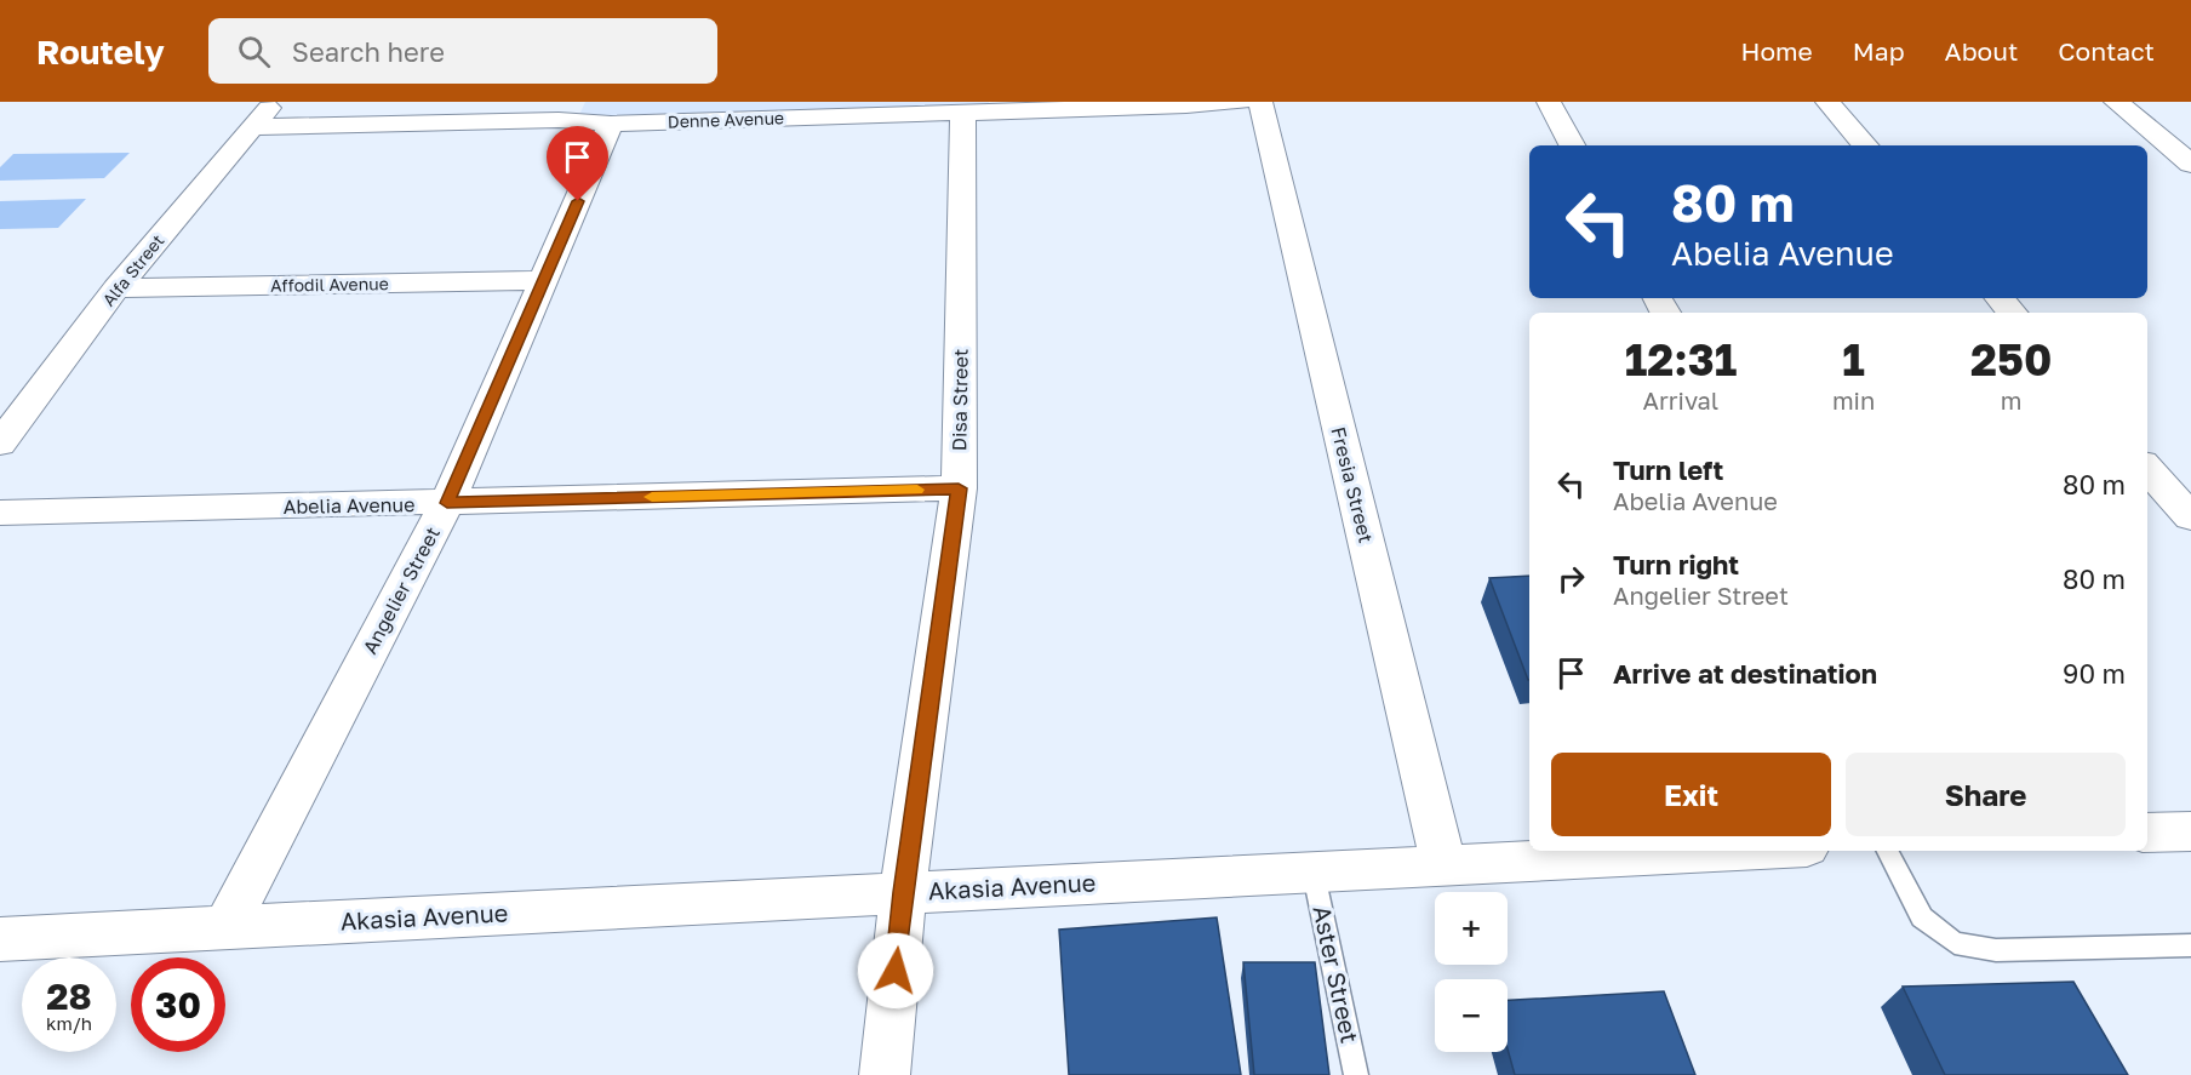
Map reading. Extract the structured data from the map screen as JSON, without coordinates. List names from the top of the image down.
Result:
{
  "streets": {
    "street": [
      "Denne Avenue",
      "Alfa Street",
      "Affodil Avenue",
      "Disa Street",
      "Fresia Street",
      "Abelia Avenue",
      "Angelier Street",
      "Akasia Avenue"
    ],
    "lane": ["Aster Street"]
  },
  "crossings": [
    ["Denne Avenue", "Alfa Street"],
    ["Denne Avenue", "Disa Street"],
    ["Denne Avenue", "Angelier Street"],
    ["Alfa Street", "Affodil Avenue"],
    ["Affodil Avenue", "Angelier Street"],
    ["Disa Street", "Abelia Avenue"],
    ["Disa Street", "Akasia Avenue"],
    ["Fresia Street", "Akasia Avenue"],
    ["Abelia Avenue", "Angelier Street"],
    ["Angelier Street", "Akasia Avenue"],
    ["Akasia Avenue", "Aster Street"]
  ],
  "page": {
    "header": "Routely",
    "search": "Search here",
    "nav": [
      "Home",
      "Map",
      "About",
      "Contact"
    ],
    "turn": ["80 m", "Abelia Avenue"],
    "eta": [
      "12:31",
      "Arrival",
      "1",
      "min",
      "250",
      "m"
    ],
    "list": [
      {
        "name": "Turn left",
        "note": "Abelia Avenue",
        "value": "80 m"
      },
      {
        "name": "Turn right",
        "note": "Angelier Street",
        "value": "80 m"
      },
      {
        "name": "Arrive at destination",
        "value": "90 m"
      }
    ],
    "buttons": ["Exit", "Share"],
    "map_buttons": ["+", "−"],
    "speed": "28 km/h",
    "limit": "30"
  }
}
